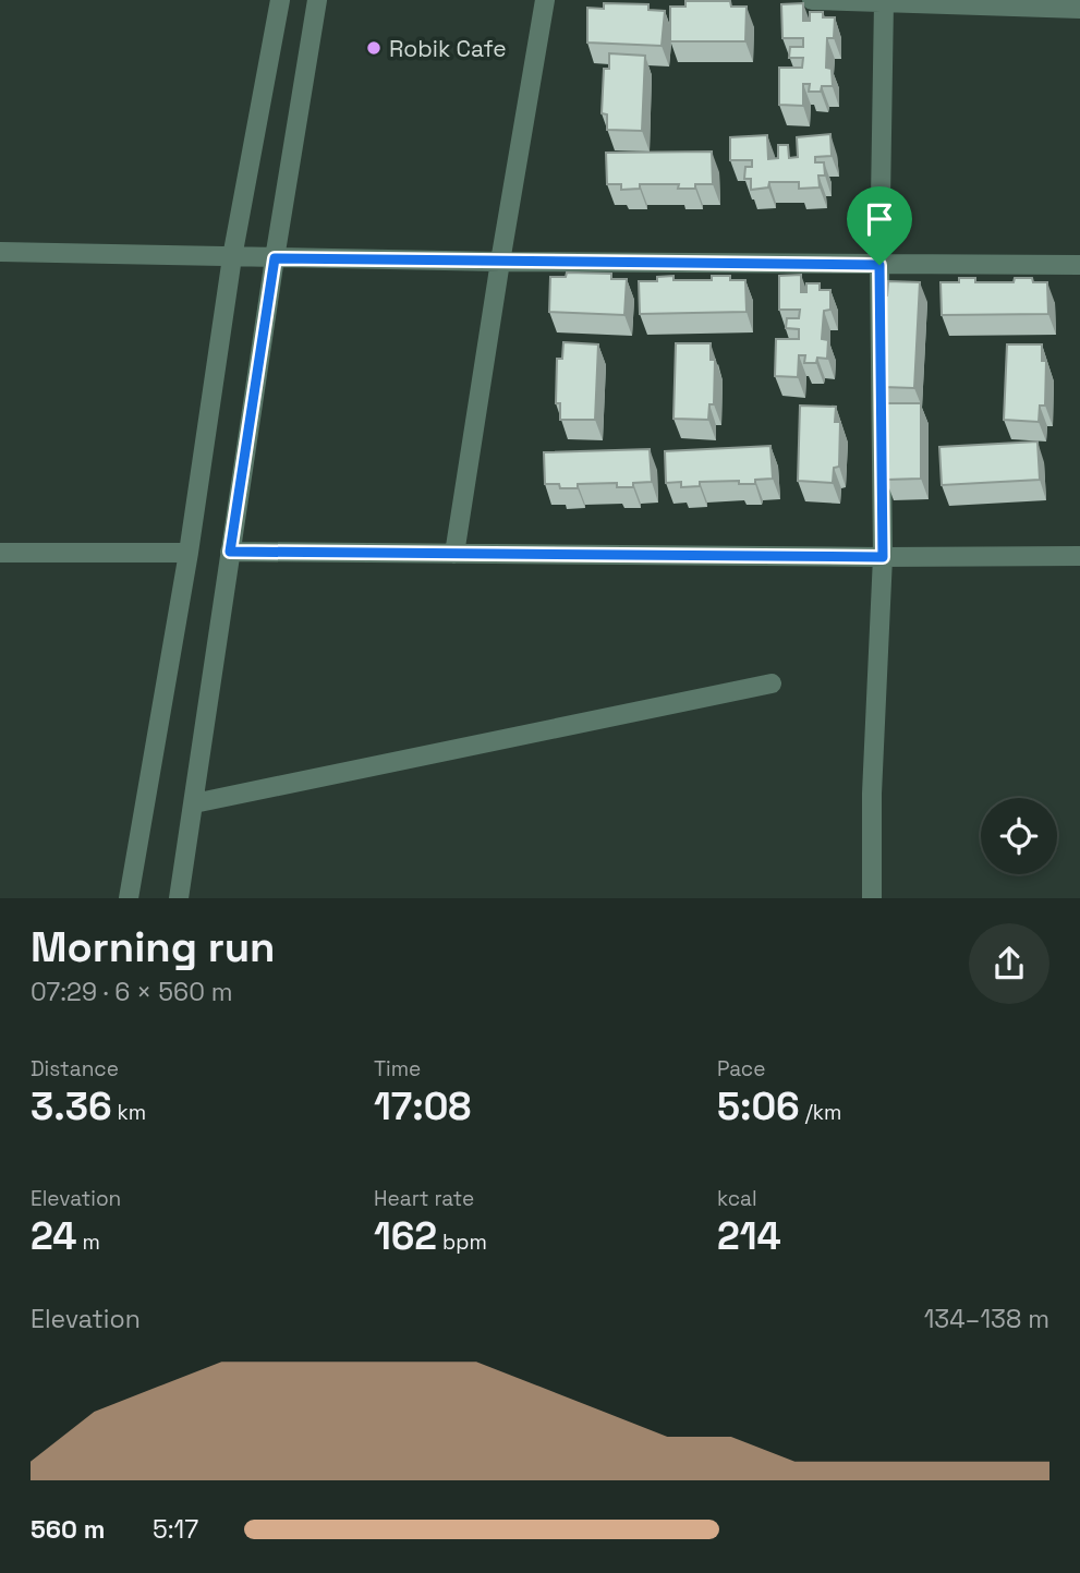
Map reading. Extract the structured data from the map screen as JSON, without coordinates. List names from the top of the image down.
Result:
{
  "places": ["Robik Cafe"],
  "page": {
    "heading": ["Morning run", "07:29 · 6 × 560 m"],
    "stats": [
      ["Distance", "3.36 km"],
      ["Time", "17:08"],
      ["Pace", "5:06 /km"],
      ["Elevation", "24 m"],
      ["Heart rate", "162 bpm"],
      ["kcal", "214"]
    ],
    "chart": ["Elevation", "134–138 m"],
    "list": [
      {
        "name": "560 m",
        "note": "5:17"
      }
    ]
  }
}
